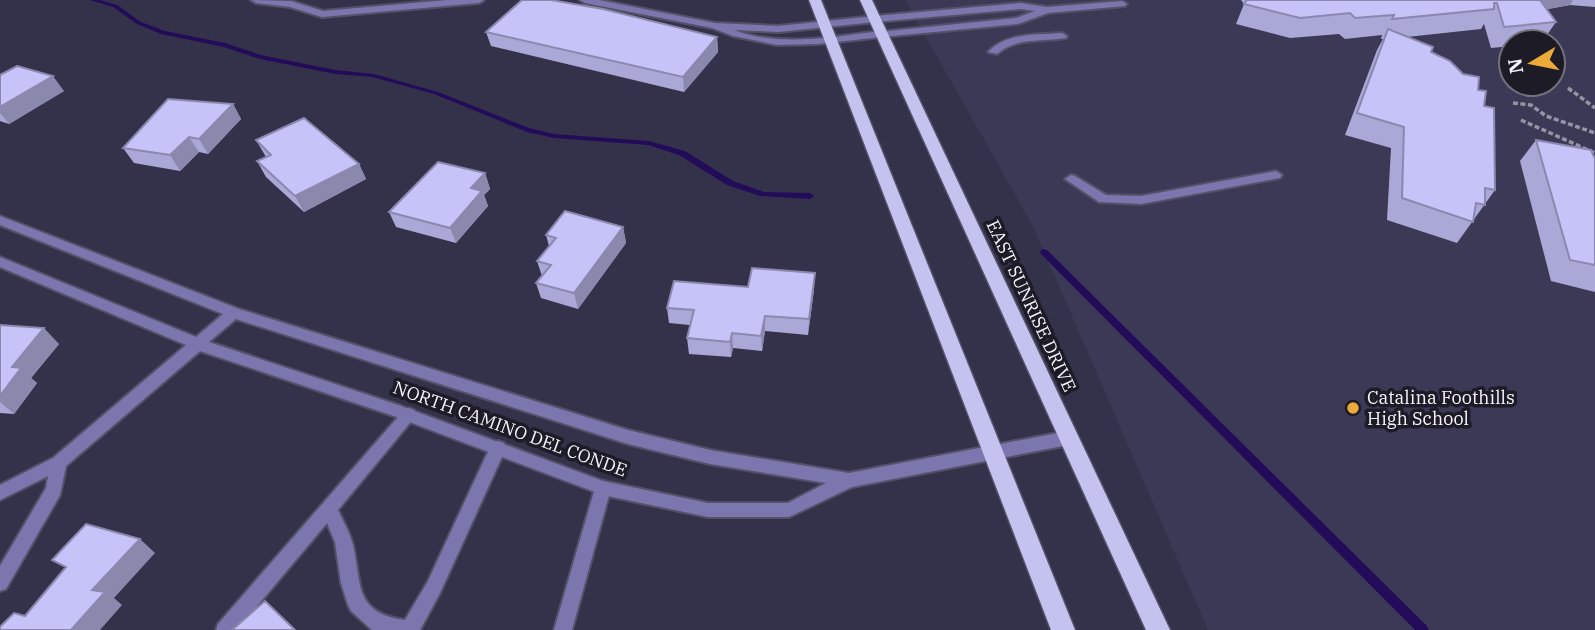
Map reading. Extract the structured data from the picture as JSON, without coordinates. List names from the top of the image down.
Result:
{
  "streets": {
    "main road": ["EAST SUNRISE DRIVE"],
    "street": ["NORTH CAMINO DEL CONDE"]
  },
  "crossings": [
    ["EAST SUNRISE DRIVE", "NORTH CAMINO DEL CONDE"]
  ],
  "places": ["Catalina Foothills High School"],
  "north": "left"
}
